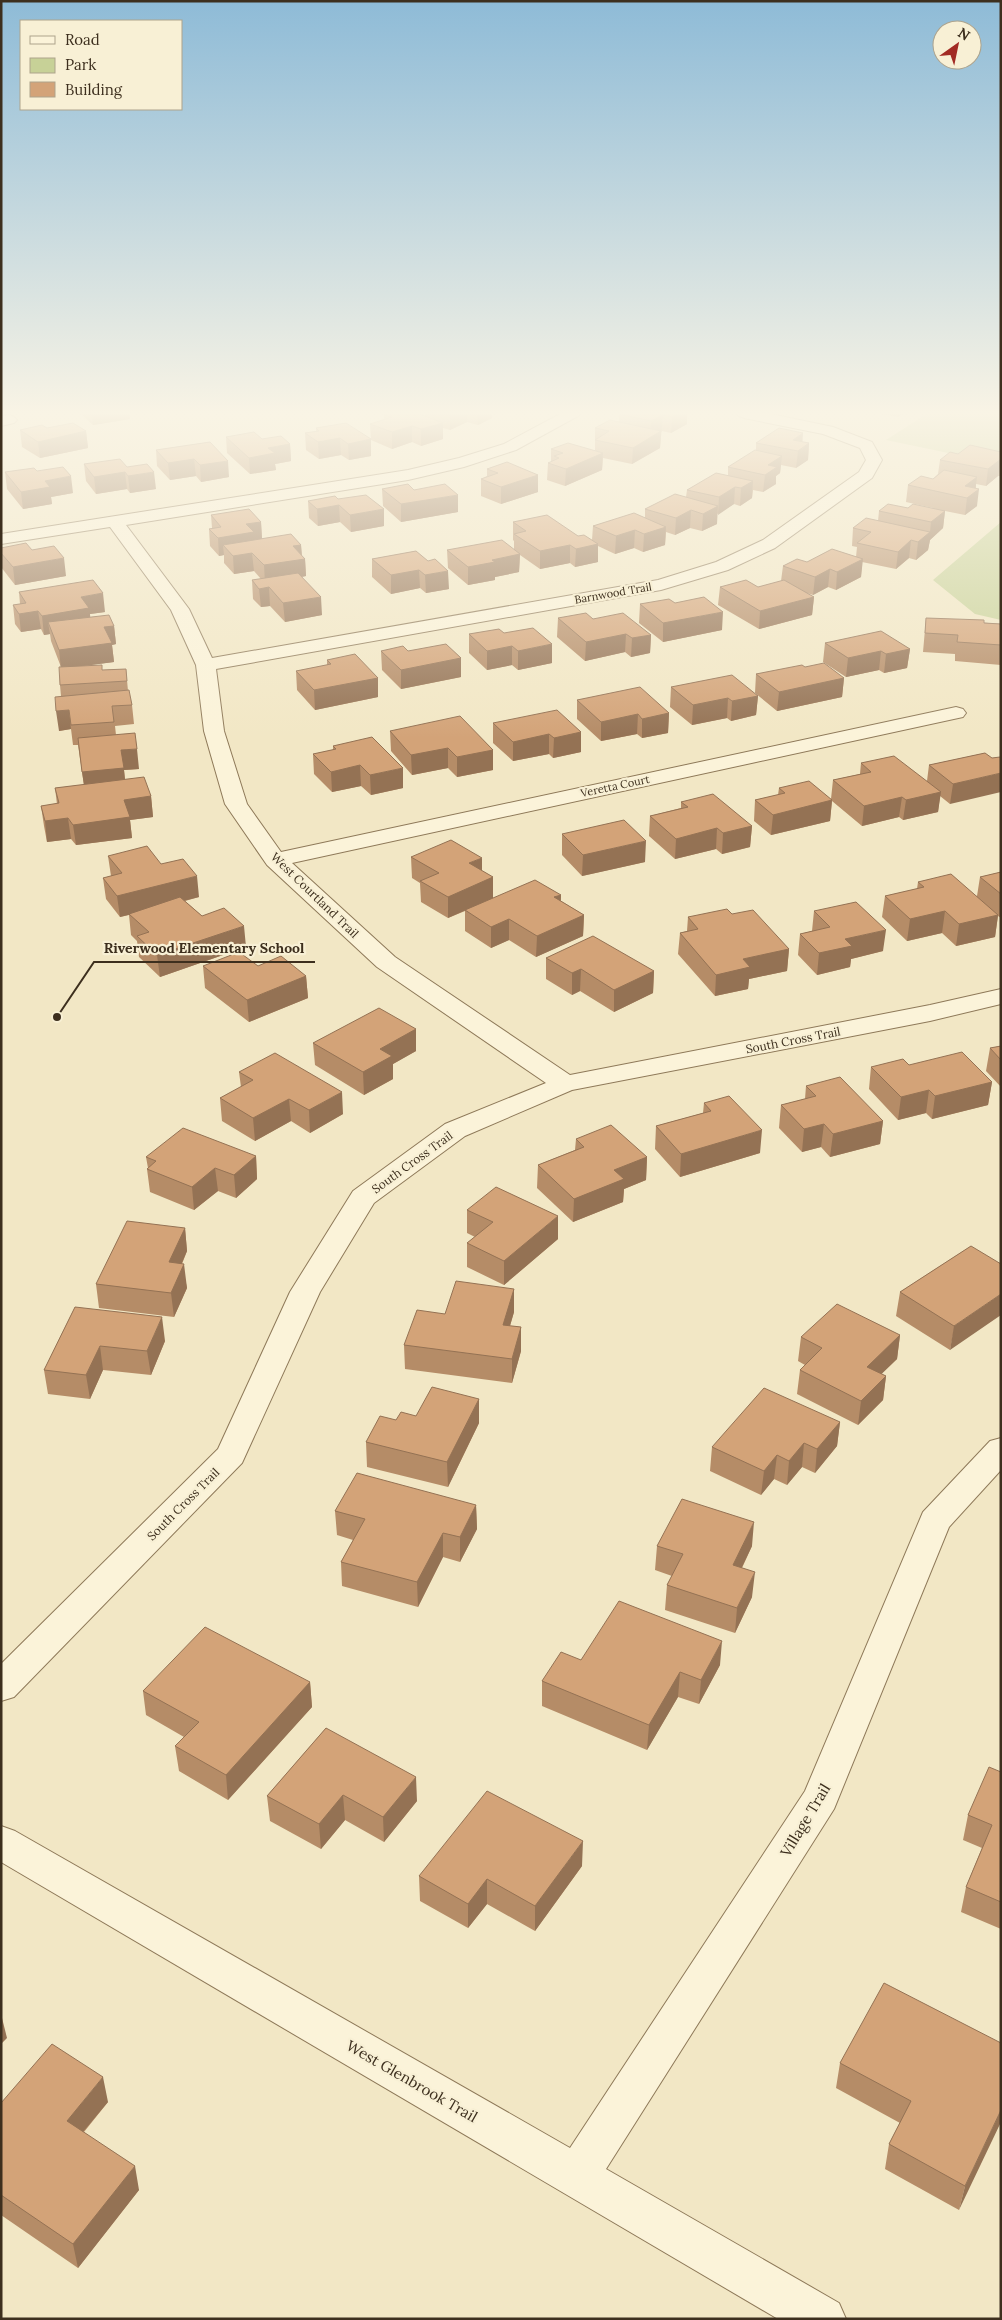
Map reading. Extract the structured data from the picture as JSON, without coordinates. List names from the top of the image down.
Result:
{
  "streets": {
    "street": [
      "Barnwood Trail",
      "Veretta Court",
      "West Courtland Trail",
      "South Cross Trail",
      "Village Trail",
      "West Glenbrook Trail"
    ]
  },
  "crossings": [
    ["Barnwood Trail", "West Courtland Trail"],
    ["Veretta Court", "West Courtland Trail"],
    ["West Courtland Trail", "South Cross Trail"],
    ["Village Trail", "West Glenbrook Trail"]
  ],
  "places": ["Riverwood Elementary School"],
  "legend": ["Road", "Park", "Building"],
  "north": "top right"
}
